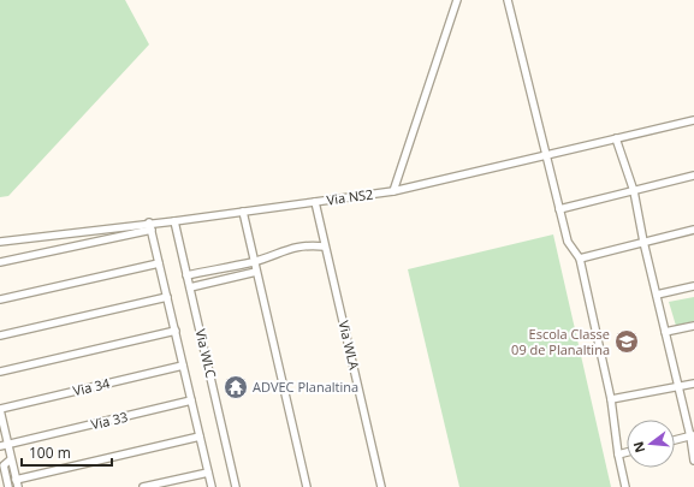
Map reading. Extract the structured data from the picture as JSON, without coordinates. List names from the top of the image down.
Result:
{
  "streets": {
    "street": [
      "Via NS2",
      "Via WLA",
      "Via WLC",
      "Via 34",
      "Via 33"
    ]
  },
  "crossings": [
    ["Via NS2", "Via WLA"],
    ["Via NS2", "Via WLC"],
    ["Via WLC", "Via 34"],
    ["Via WLC", "Via 33"]
  ],
  "places": {
    "school or university": ["Escola Classe 09 de Planaltina"],
    "temple": ["ADVEC Planaltina"]
  },
  "scale_bar": "100 m",
  "north": "left"
}
